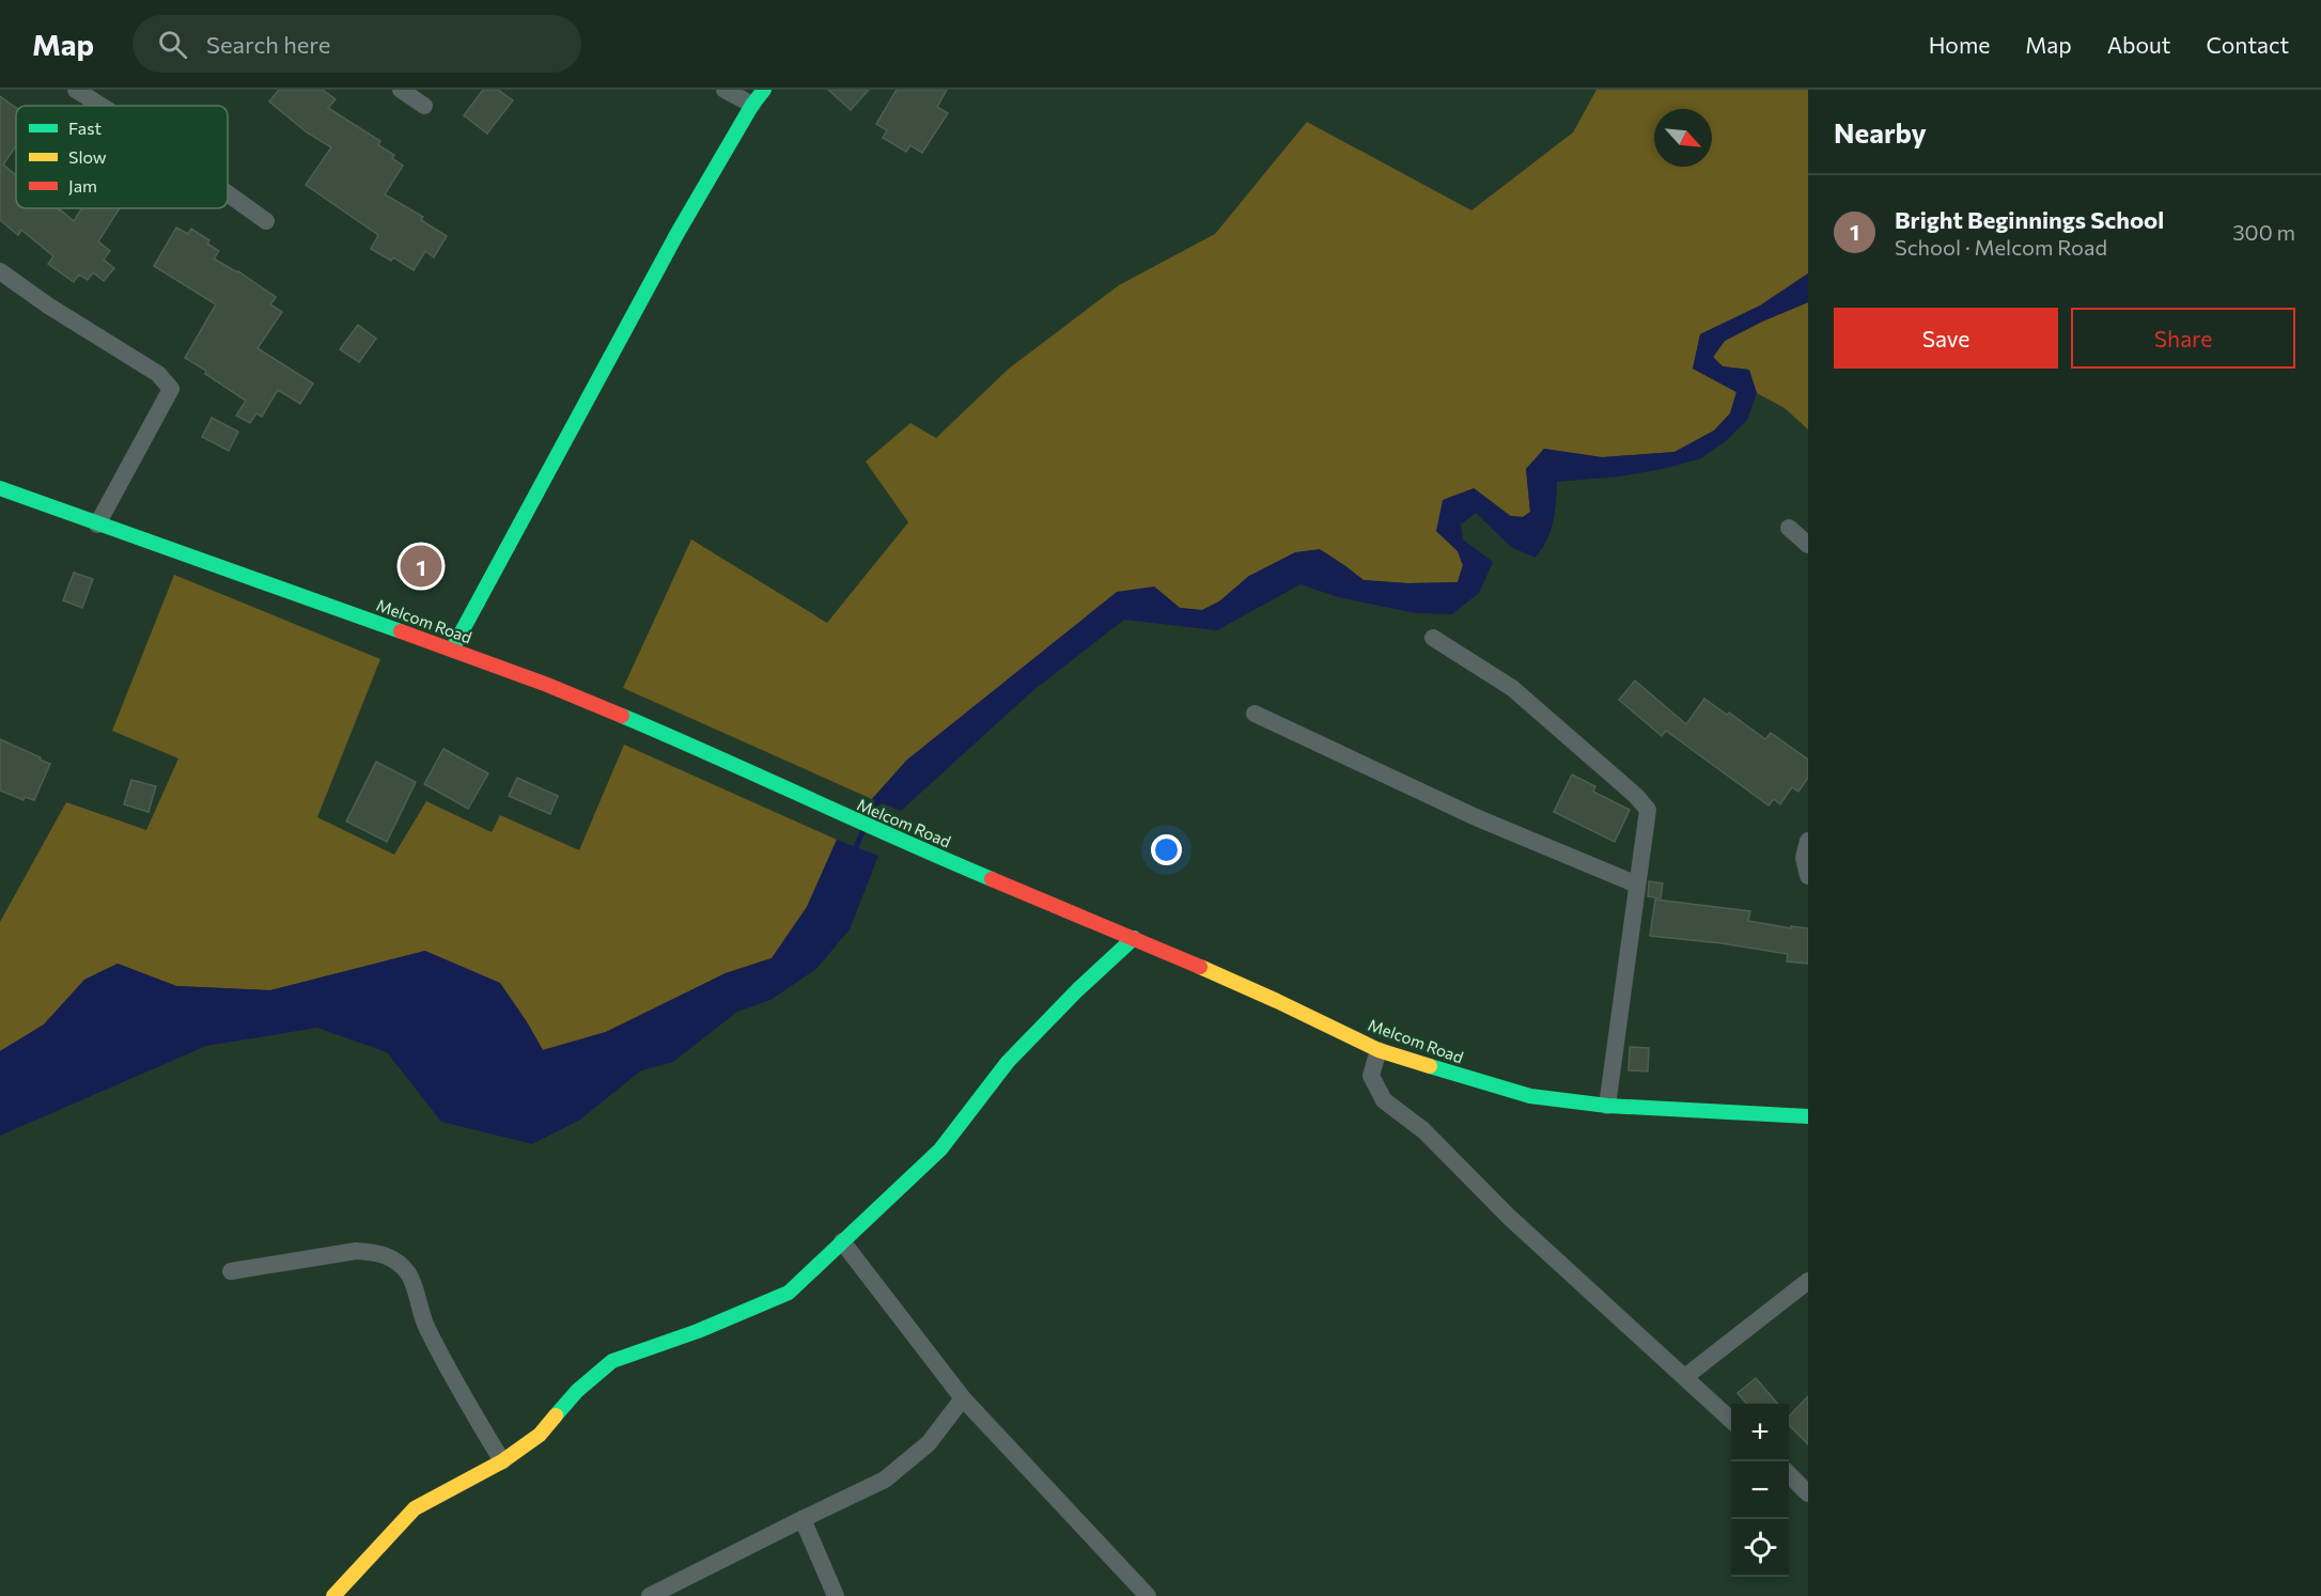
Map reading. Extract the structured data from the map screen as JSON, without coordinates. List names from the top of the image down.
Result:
{
  "streets": {
    "main road": ["Melcom Road"]
  },
  "legend": ["Fast", "Slow", "Jam"],
  "north": "bottom right",
  "page": {
    "header": "Map",
    "search": "Search here",
    "nav": [
      "Home",
      "Map",
      "About",
      "Contact"
    ],
    "heading": "Nearby",
    "list": [
      {
        "mark": "1",
        "name": "Bright Beginnings School",
        "note": "School · Melcom Road",
        "value": "300 m"
      }
    ],
    "buttons": ["Save", "Share"],
    "pins": "1",
    "map_buttons": ["+", "−"]
  }
}
